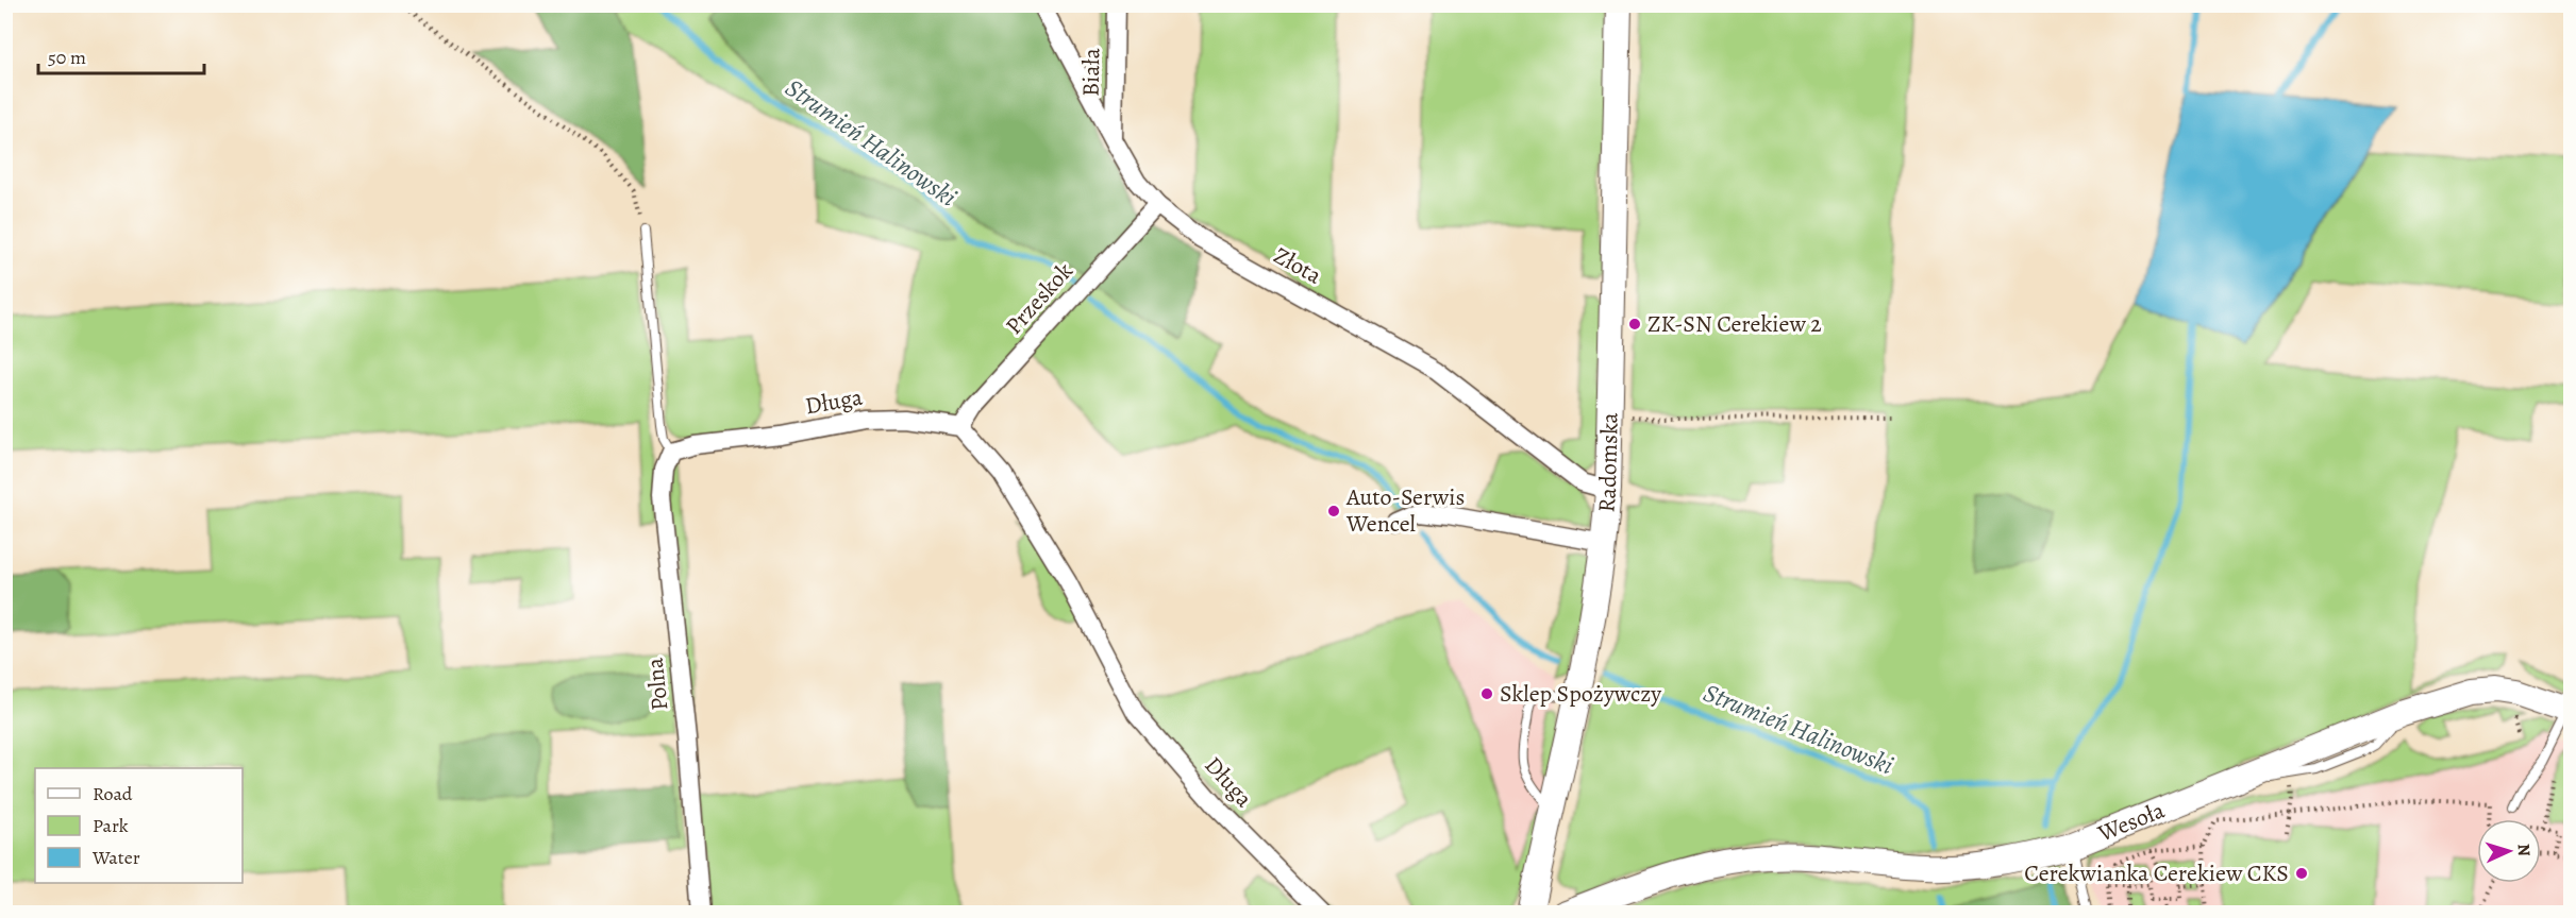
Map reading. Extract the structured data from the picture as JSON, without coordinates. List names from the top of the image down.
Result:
{
  "streets": {
    "street": [
      "Biała",
      "Złota",
      "Przeskok",
      "Długa",
      "Radomska",
      "Polna",
      "Wesoła"
    ]
  },
  "crossings": [
    ["Biała", "Złota"],
    ["Złota", "Przeskok"],
    ["Złota", "Radomska"],
    ["Przeskok", "Długa"],
    ["Długa", "Polna"]
  ],
  "water": ["Strumień Halinowski"],
  "places": [
    "ZK-SN Cerekiew 2",
    "Auto-Serwis Wencel",
    "Sklep Spożywczy",
    "Cerekwianka Cerekiew CKS"
  ],
  "legend": ["Road", "Park", "Water"],
  "scale_bar": "50 m",
  "north": "right"
}
